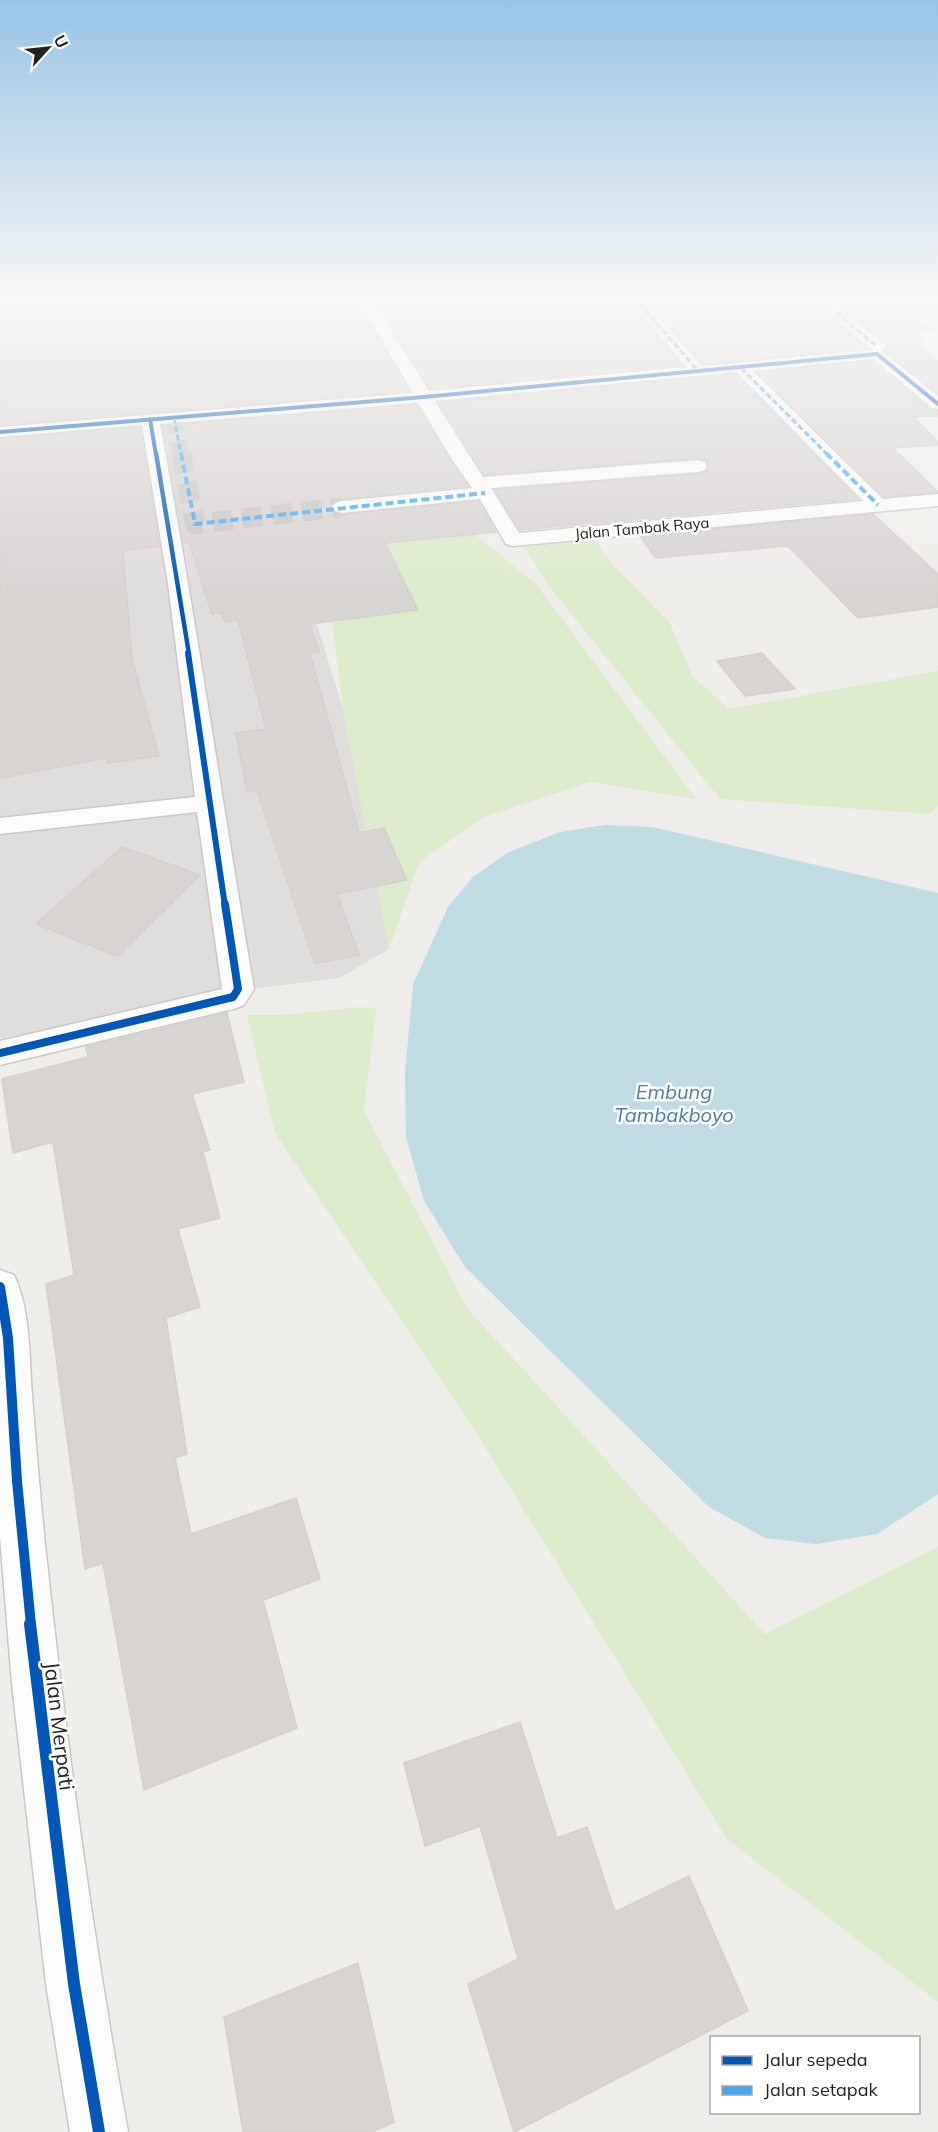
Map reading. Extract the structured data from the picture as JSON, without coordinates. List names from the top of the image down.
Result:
{
  "streets": {
    "street": ["Jalan Tambak Raya", "Jalan Merpati"]
  },
  "water": ["Embung Tambakboyo"],
  "legend": ["Jalur sepeda", "Jalan setapak"],
  "north": "top right"
}
